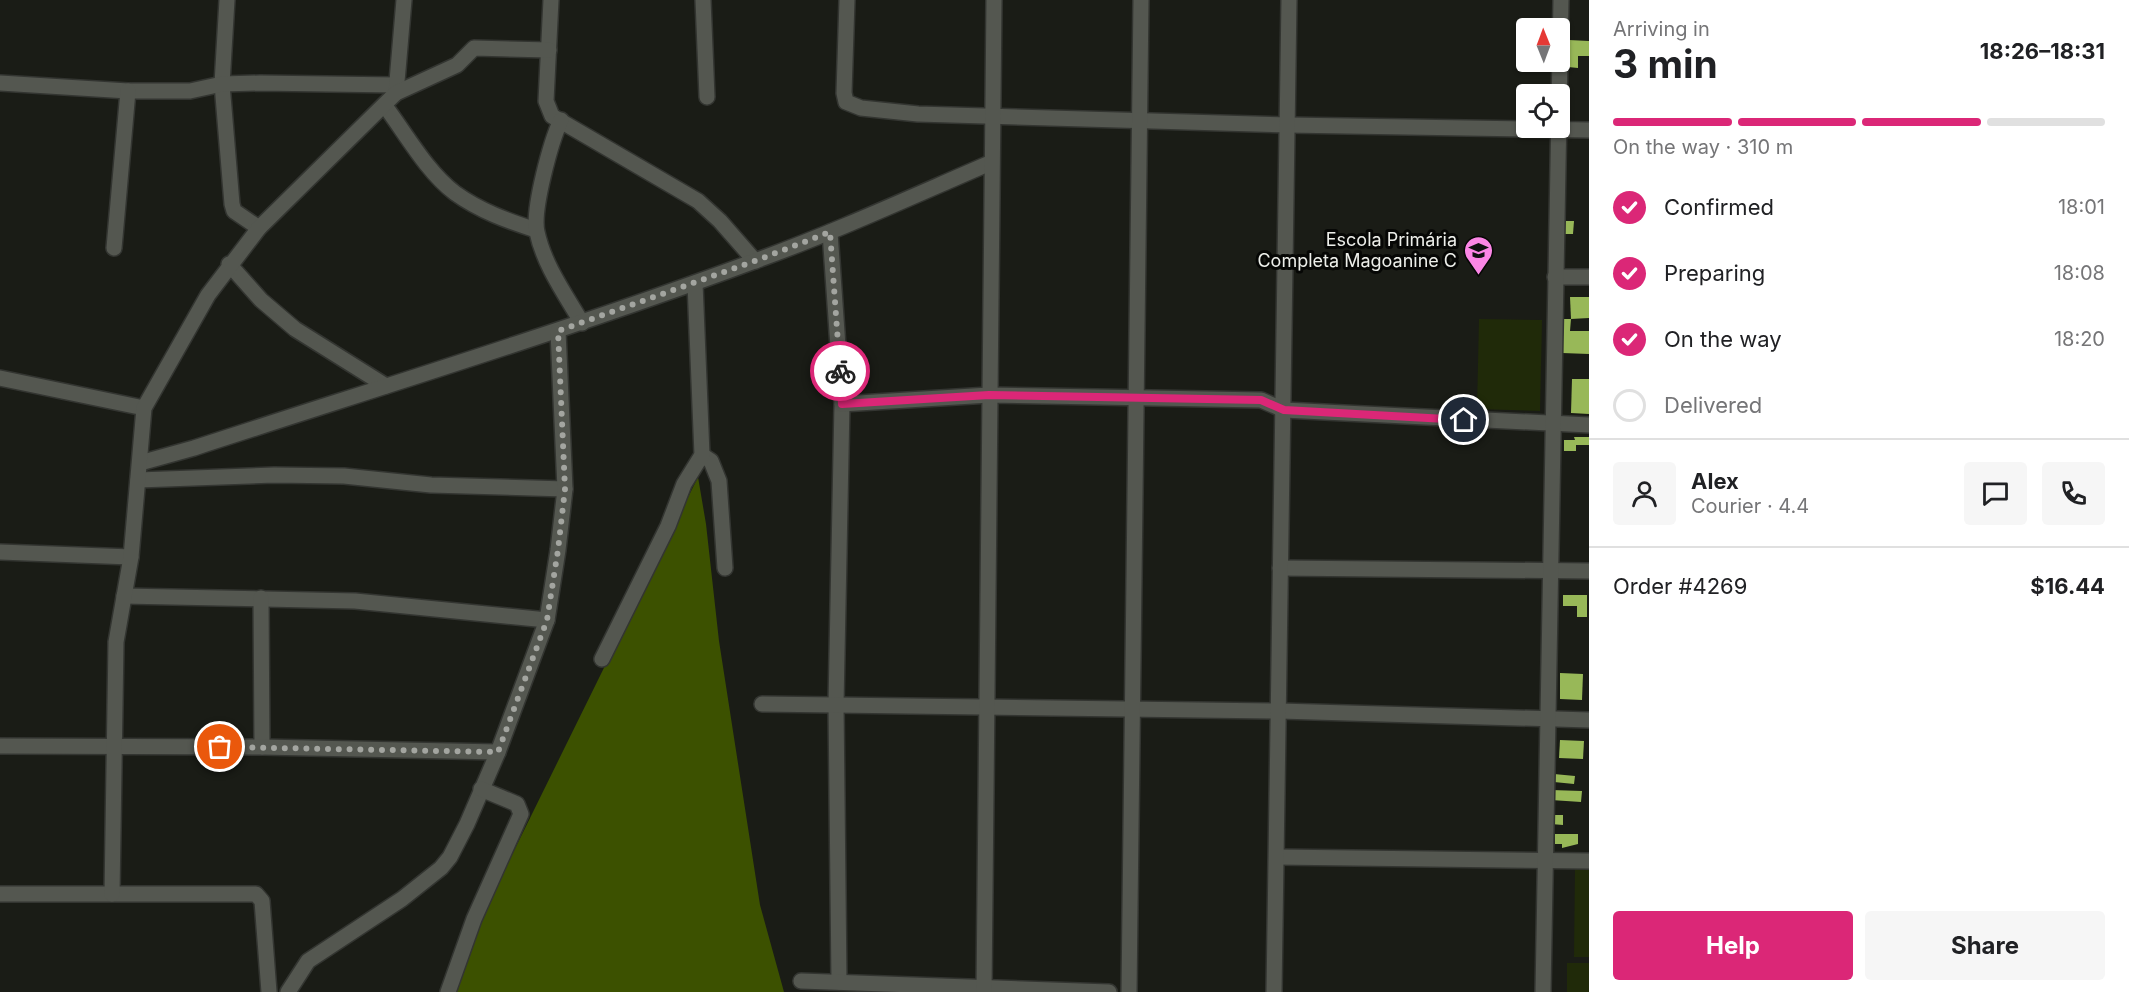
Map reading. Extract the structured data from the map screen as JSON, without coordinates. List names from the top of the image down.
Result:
{
  "places": {
    "school or university": ["Escola Primária Completa Magoanine C"]
  },
  "north": "top",
  "page": {
    "heading": ["3 min", "Arriving in", "18:26–18:31"],
    "panel": [
      "Alex",
      "Courier · 4.4",
      "Order #4269",
      "$16.44"
    ],
    "bar": "On the way · 310 m",
    "list": [
      ["Confirmed", "18:01"],
      ["Preparing", "18:08"],
      ["On the way", "18:20"],
      "Delivered"
    ],
    "buttons": ["Help", "Share"]
  }
}
